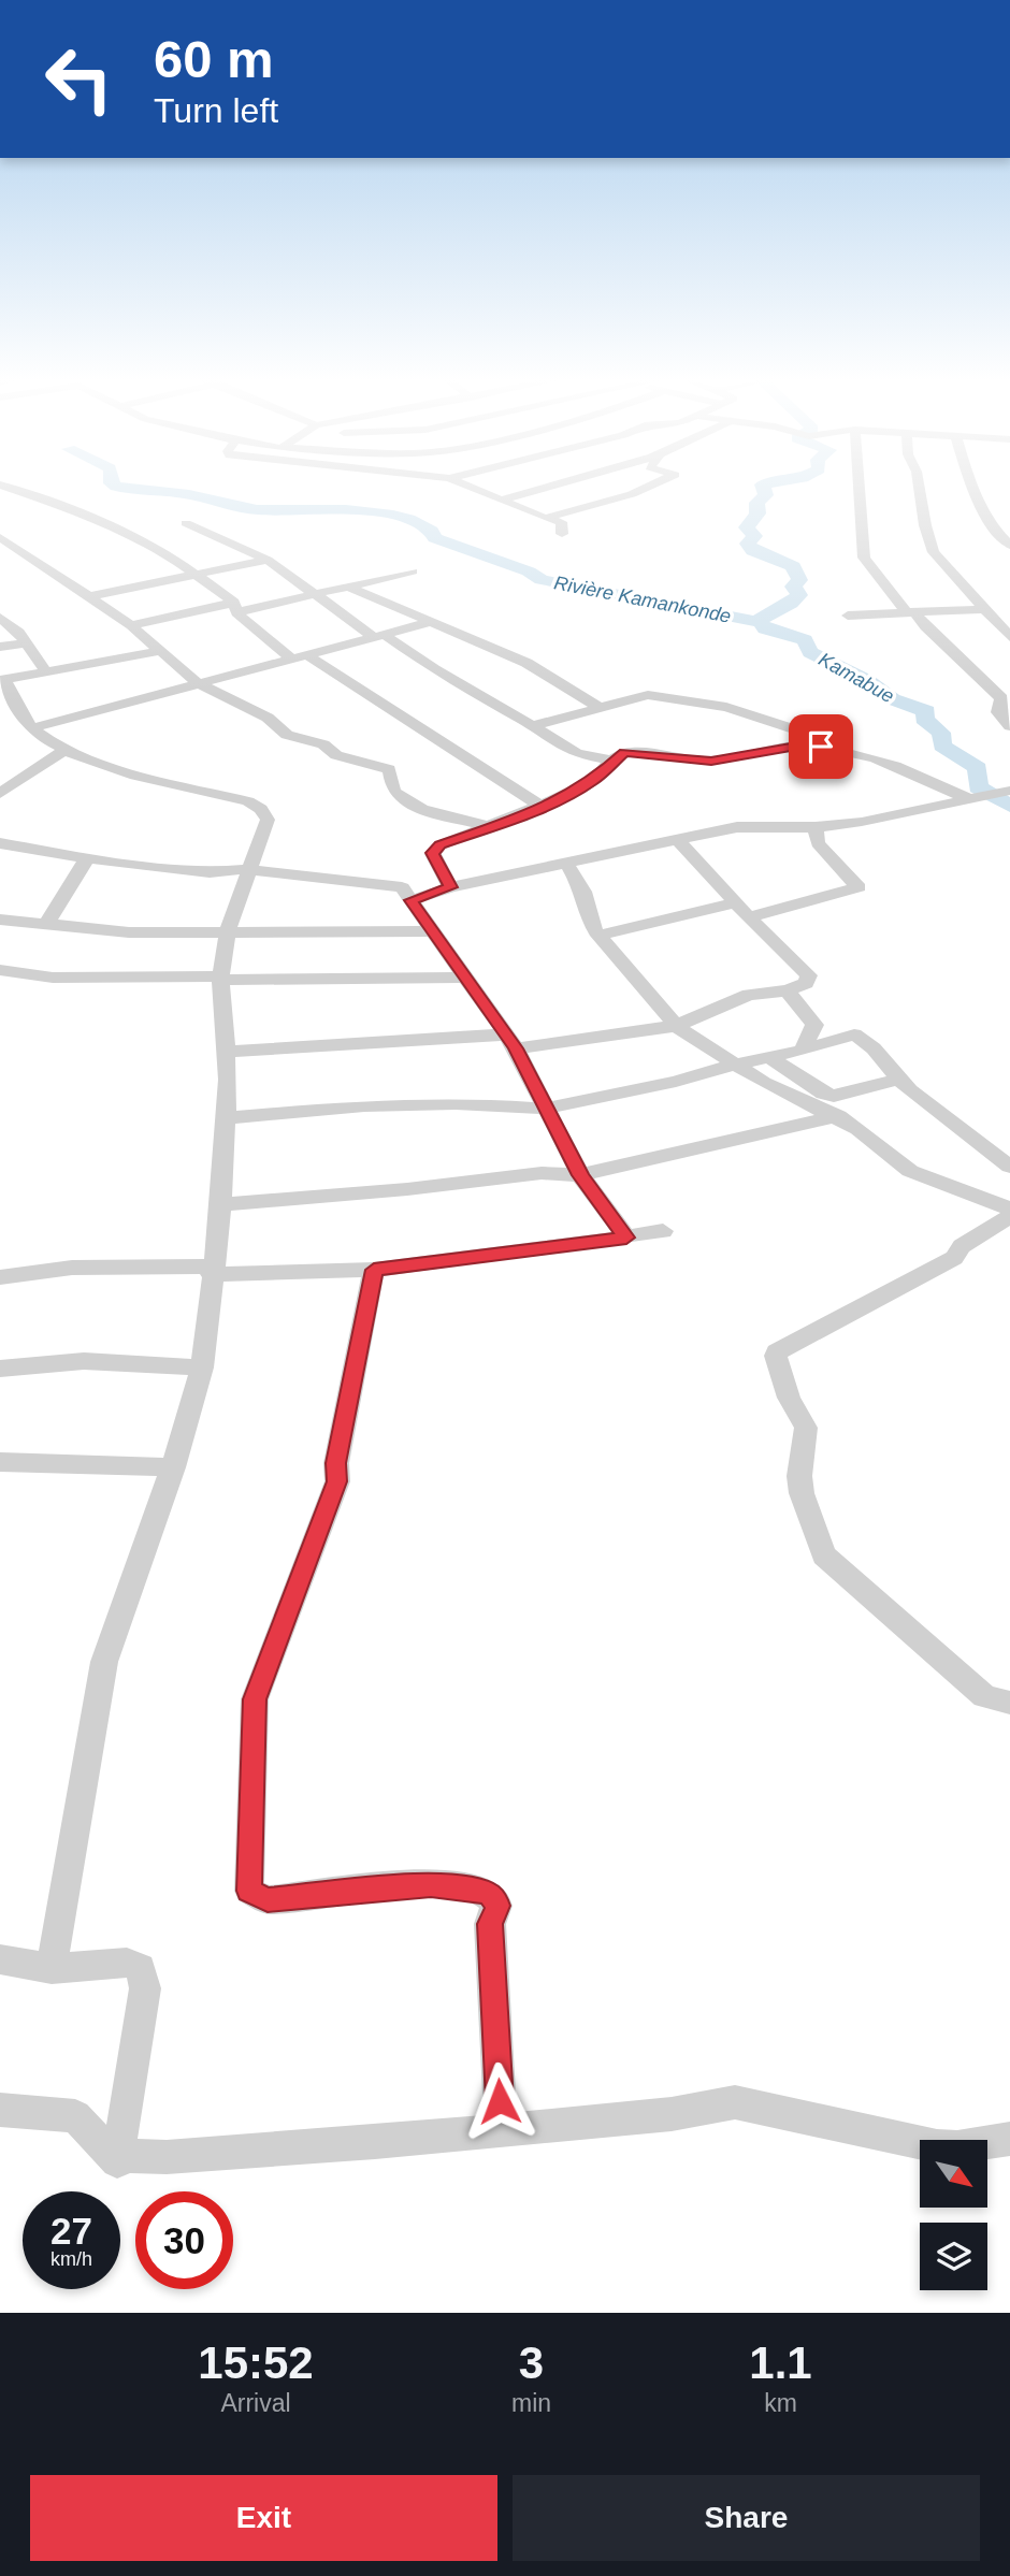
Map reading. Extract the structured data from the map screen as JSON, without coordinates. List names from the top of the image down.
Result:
{
  "water": ["Rivière Kamankonde", "Kamabue"],
  "north": "bottom right",
  "page": {
    "turn": ["60 m", "Turn left"],
    "speed": "27 km/h",
    "limit": "30",
    "eta": [
      "15:52",
      "Arrival",
      "3",
      "min",
      "1.1",
      "km"
    ],
    "buttons": ["Exit", "Share"]
  }
}
